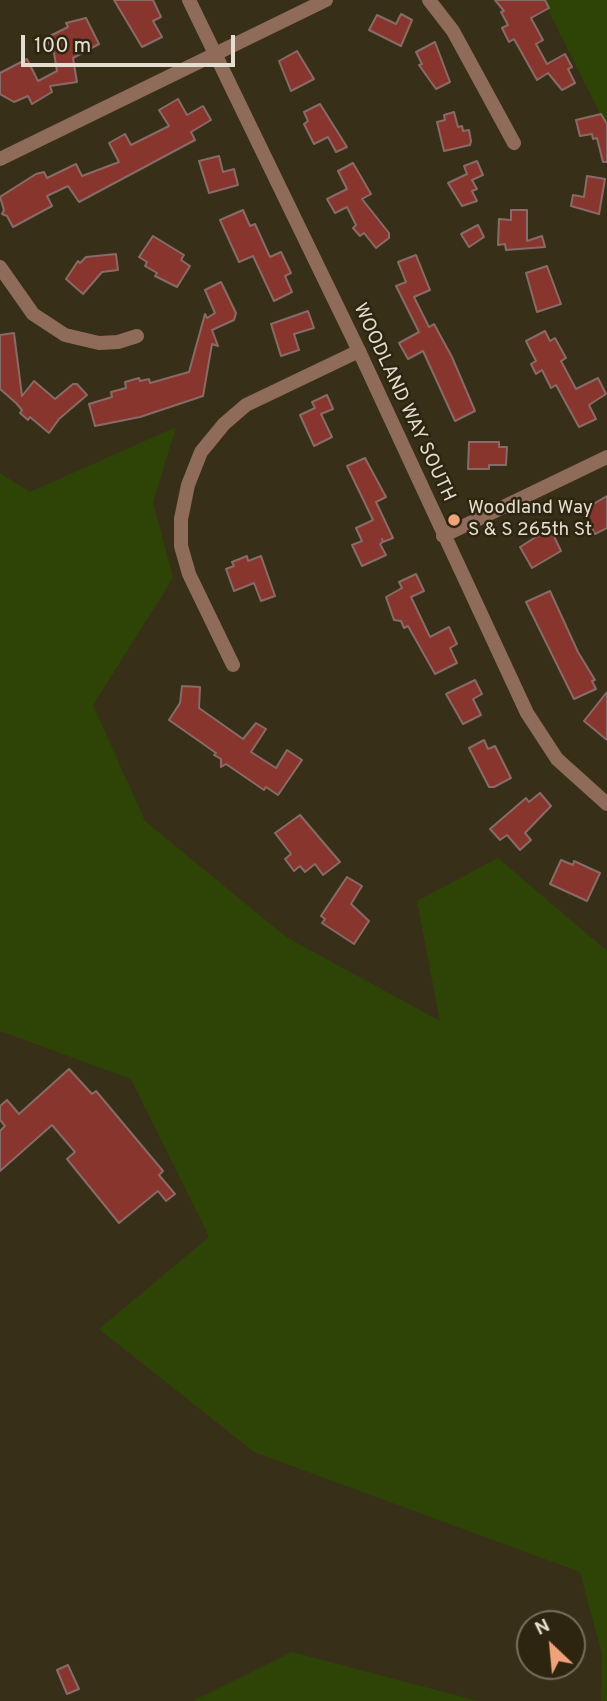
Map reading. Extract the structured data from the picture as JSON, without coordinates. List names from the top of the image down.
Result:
{
  "streets": {
    "street": ["WOODLAND WAY SOUTH"]
  },
  "places": ["Woodland Way S & S 265th St"],
  "scale_bar": "100 m",
  "north": "top left"
}
